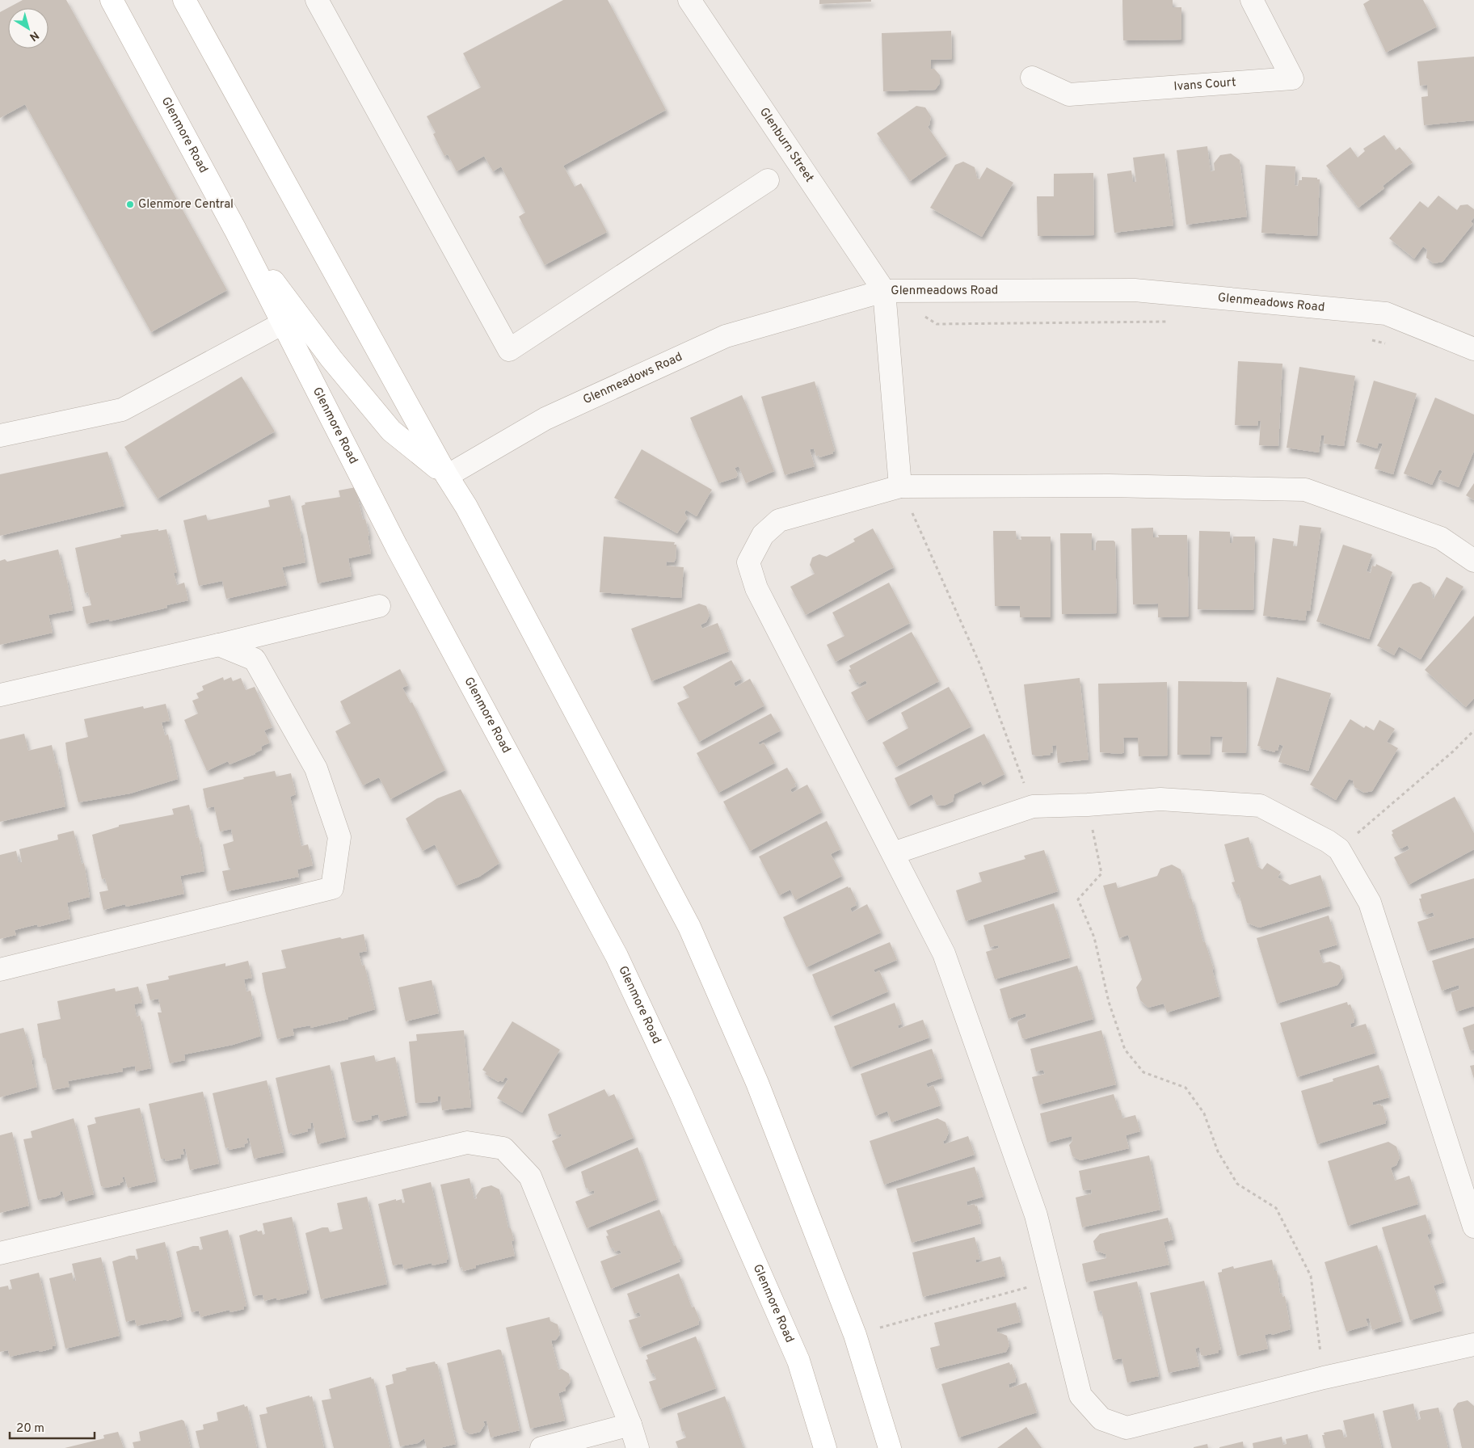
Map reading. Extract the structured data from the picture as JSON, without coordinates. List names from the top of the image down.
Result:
{
  "streets": {
    "main road": ["Glenmore Road"],
    "street": ["Ivans Court", "Glenburn Street", "Glenmeadows Road"]
  },
  "crossings": [
    ["Glenburn Street", "Glenmeadows Road"]
  ],
  "places": ["Glenmore Central"],
  "scale_bar": "20 m",
  "north": "bottom right"
}
